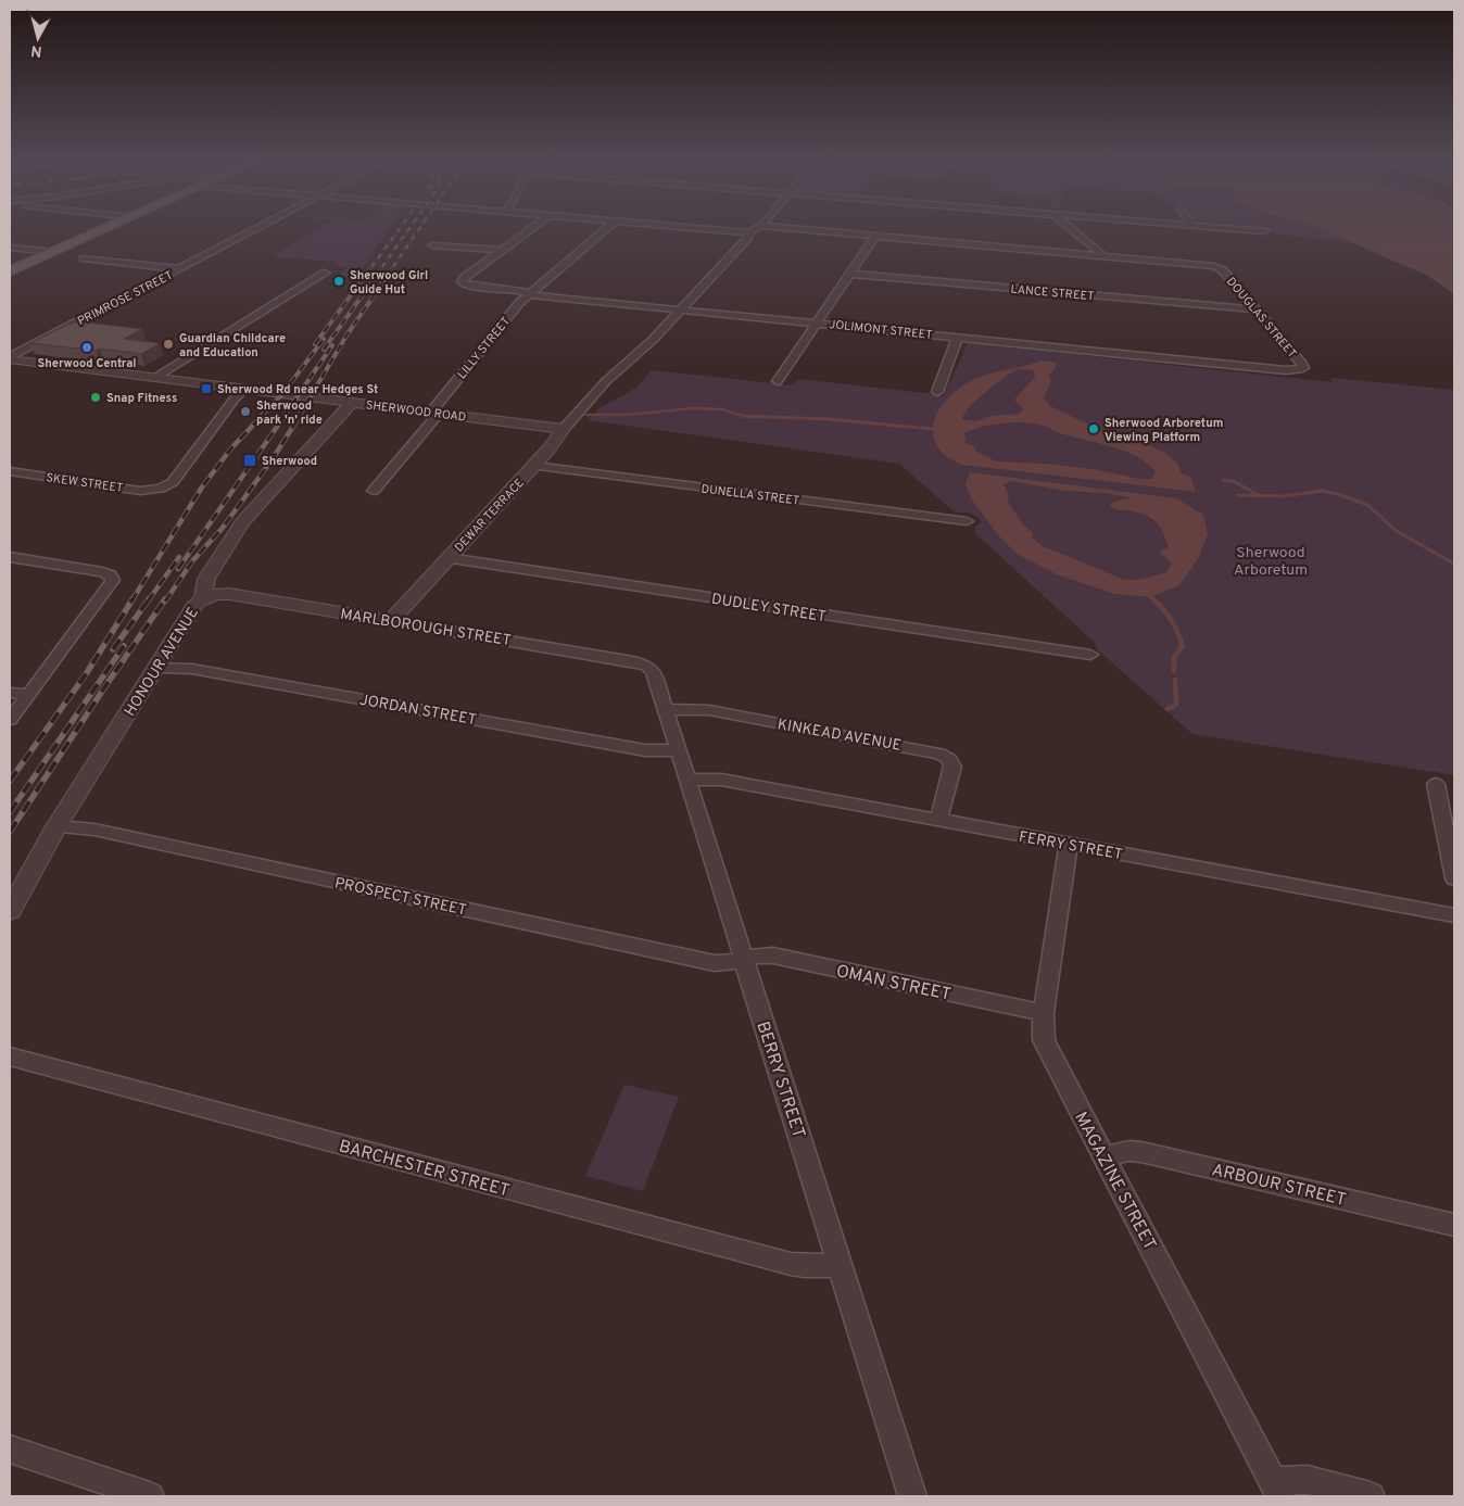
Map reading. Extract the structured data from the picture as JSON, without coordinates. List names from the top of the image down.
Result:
{
  "streets": {
    "street": [
      "LANCE STREET",
      "PRIMROSE STREET",
      "DOUGLAS STREET",
      "JOLIMONT STREET",
      "LILLY STREET",
      "SHERWOOD ROAD",
      "SKEW STREET",
      "DUNELLA STREET",
      "DEWAR TERRACE",
      "DUDLEY STREET",
      "MARLBOROUGH STREET",
      "HONOUR AVENUE",
      "JORDAN STREET",
      "KINKEAD AVENUE",
      "FERRY STREET",
      "PROSPECT STREET",
      "OMAN STREET",
      "BERRY STREET",
      "BARCHESTER STREET",
      "MAGAZINE STREET",
      "ARBOUR STREET"
    ]
  },
  "crossings": [
    ["LANCE STREET", "DOUGLAS STREET"],
    ["PRIMROSE STREET", "SHERWOOD ROAD"],
    ["DOUGLAS STREET", "JOLIMONT STREET"],
    ["JOLIMONT STREET", "LILLY STREET"],
    ["JOLIMONT STREET", "DEWAR TERRACE"],
    ["LILLY STREET", "SHERWOOD ROAD"],
    ["SHERWOOD ROAD", "SKEW STREET"],
    ["SHERWOOD ROAD", "DEWAR TERRACE"],
    ["SHERWOOD ROAD", "HONOUR AVENUE"],
    ["DUNELLA STREET", "DEWAR TERRACE"],
    ["DEWAR TERRACE", "DUDLEY STREET"],
    ["DEWAR TERRACE", "MARLBOROUGH STREET"],
    ["MARLBOROUGH STREET", "HONOUR AVENUE"],
    ["MARLBOROUGH STREET", "BERRY STREET"],
    ["HONOUR AVENUE", "JORDAN STREET"],
    ["HONOUR AVENUE", "PROSPECT STREET"],
    ["JORDAN STREET", "BERRY STREET"],
    ["KINKEAD AVENUE", "FERRY STREET"],
    ["KINKEAD AVENUE", "BERRY STREET"],
    ["FERRY STREET", "BERRY STREET"],
    ["FERRY STREET", "MAGAZINE STREET"],
    ["PROSPECT STREET", "OMAN STREET"],
    ["PROSPECT STREET", "BERRY STREET"],
    ["OMAN STREET", "BERRY STREET"],
    ["OMAN STREET", "MAGAZINE STREET"],
    ["BERRY STREET", "BARCHESTER STREET"],
    ["MAGAZINE STREET", "ARBOUR STREET"]
  ],
  "parks": ["Sherwood Arboretum"],
  "places": {
    "other": [
      "Sherwood Girl Guide Hut",
      "Guardian Childcare and Education",
      "Sherwood Central",
      "Snap Fitness",
      "Sherwood park 'n' ride",
      "Sherwood Arboretum Viewing Platform"
    ],
    "transit": ["Sherwood Rd near Hedges St", "Sherwood"]
  },
  "north": "bottom"
}
